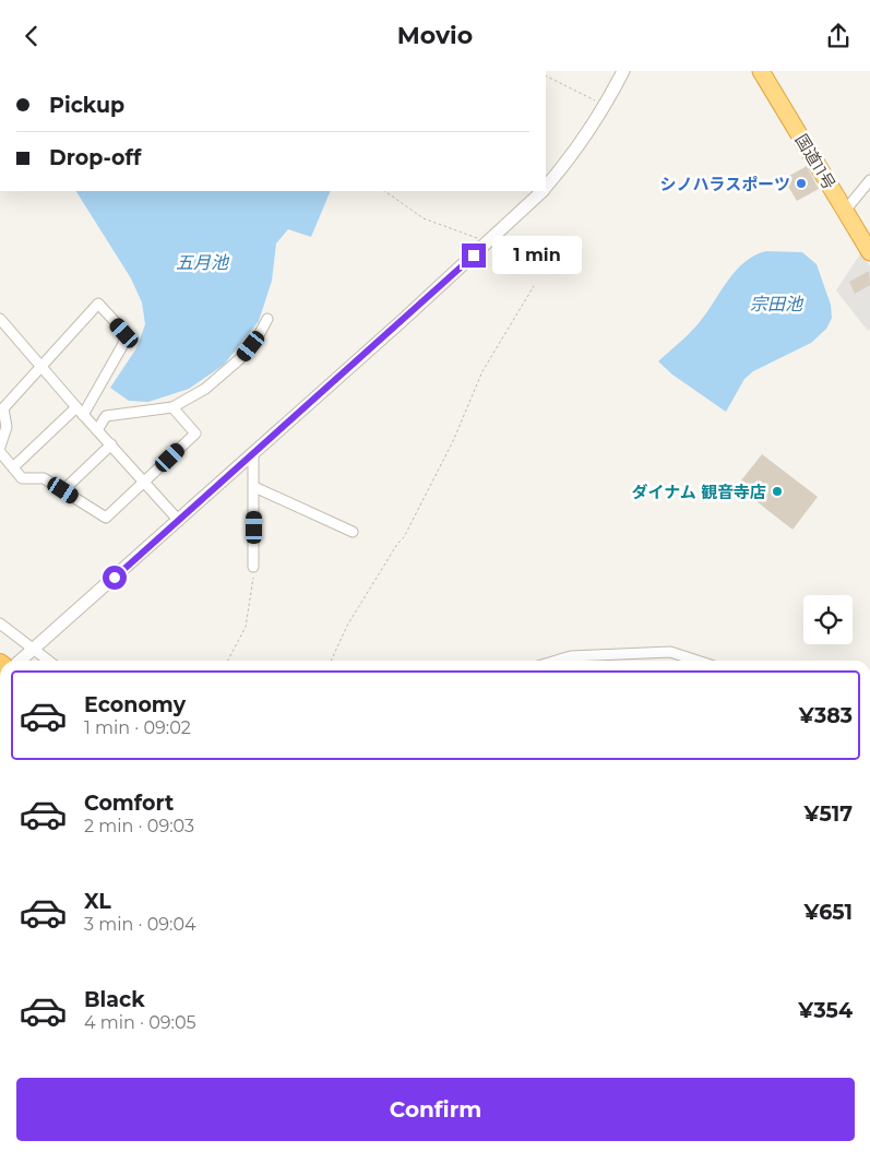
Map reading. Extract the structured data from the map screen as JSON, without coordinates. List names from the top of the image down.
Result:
{
  "streets": {
    "highway": ["国道11号"]
  },
  "water": ["五月池", "宗田池"],
  "places": ["シノハラスポーツ", "ダイナム 観音寺店"],
  "page": {
    "header": "Movio",
    "banner": ["Pickup", "Drop-off"],
    "bubble": "1 min",
    "list": [
      {
        "name": "Economy",
        "note": "1 min · 09:02",
        "value": "¥383"
      },
      {
        "name": "Comfort",
        "note": "2 min · 09:03",
        "value": "¥517"
      },
      {
        "name": "XL",
        "note": "3 min · 09:04",
        "value": "¥651"
      },
      {
        "name": "Black",
        "note": "4 min · 09:05",
        "value": "¥354"
      }
    ],
    "buttons": "Confirm"
  }
}
